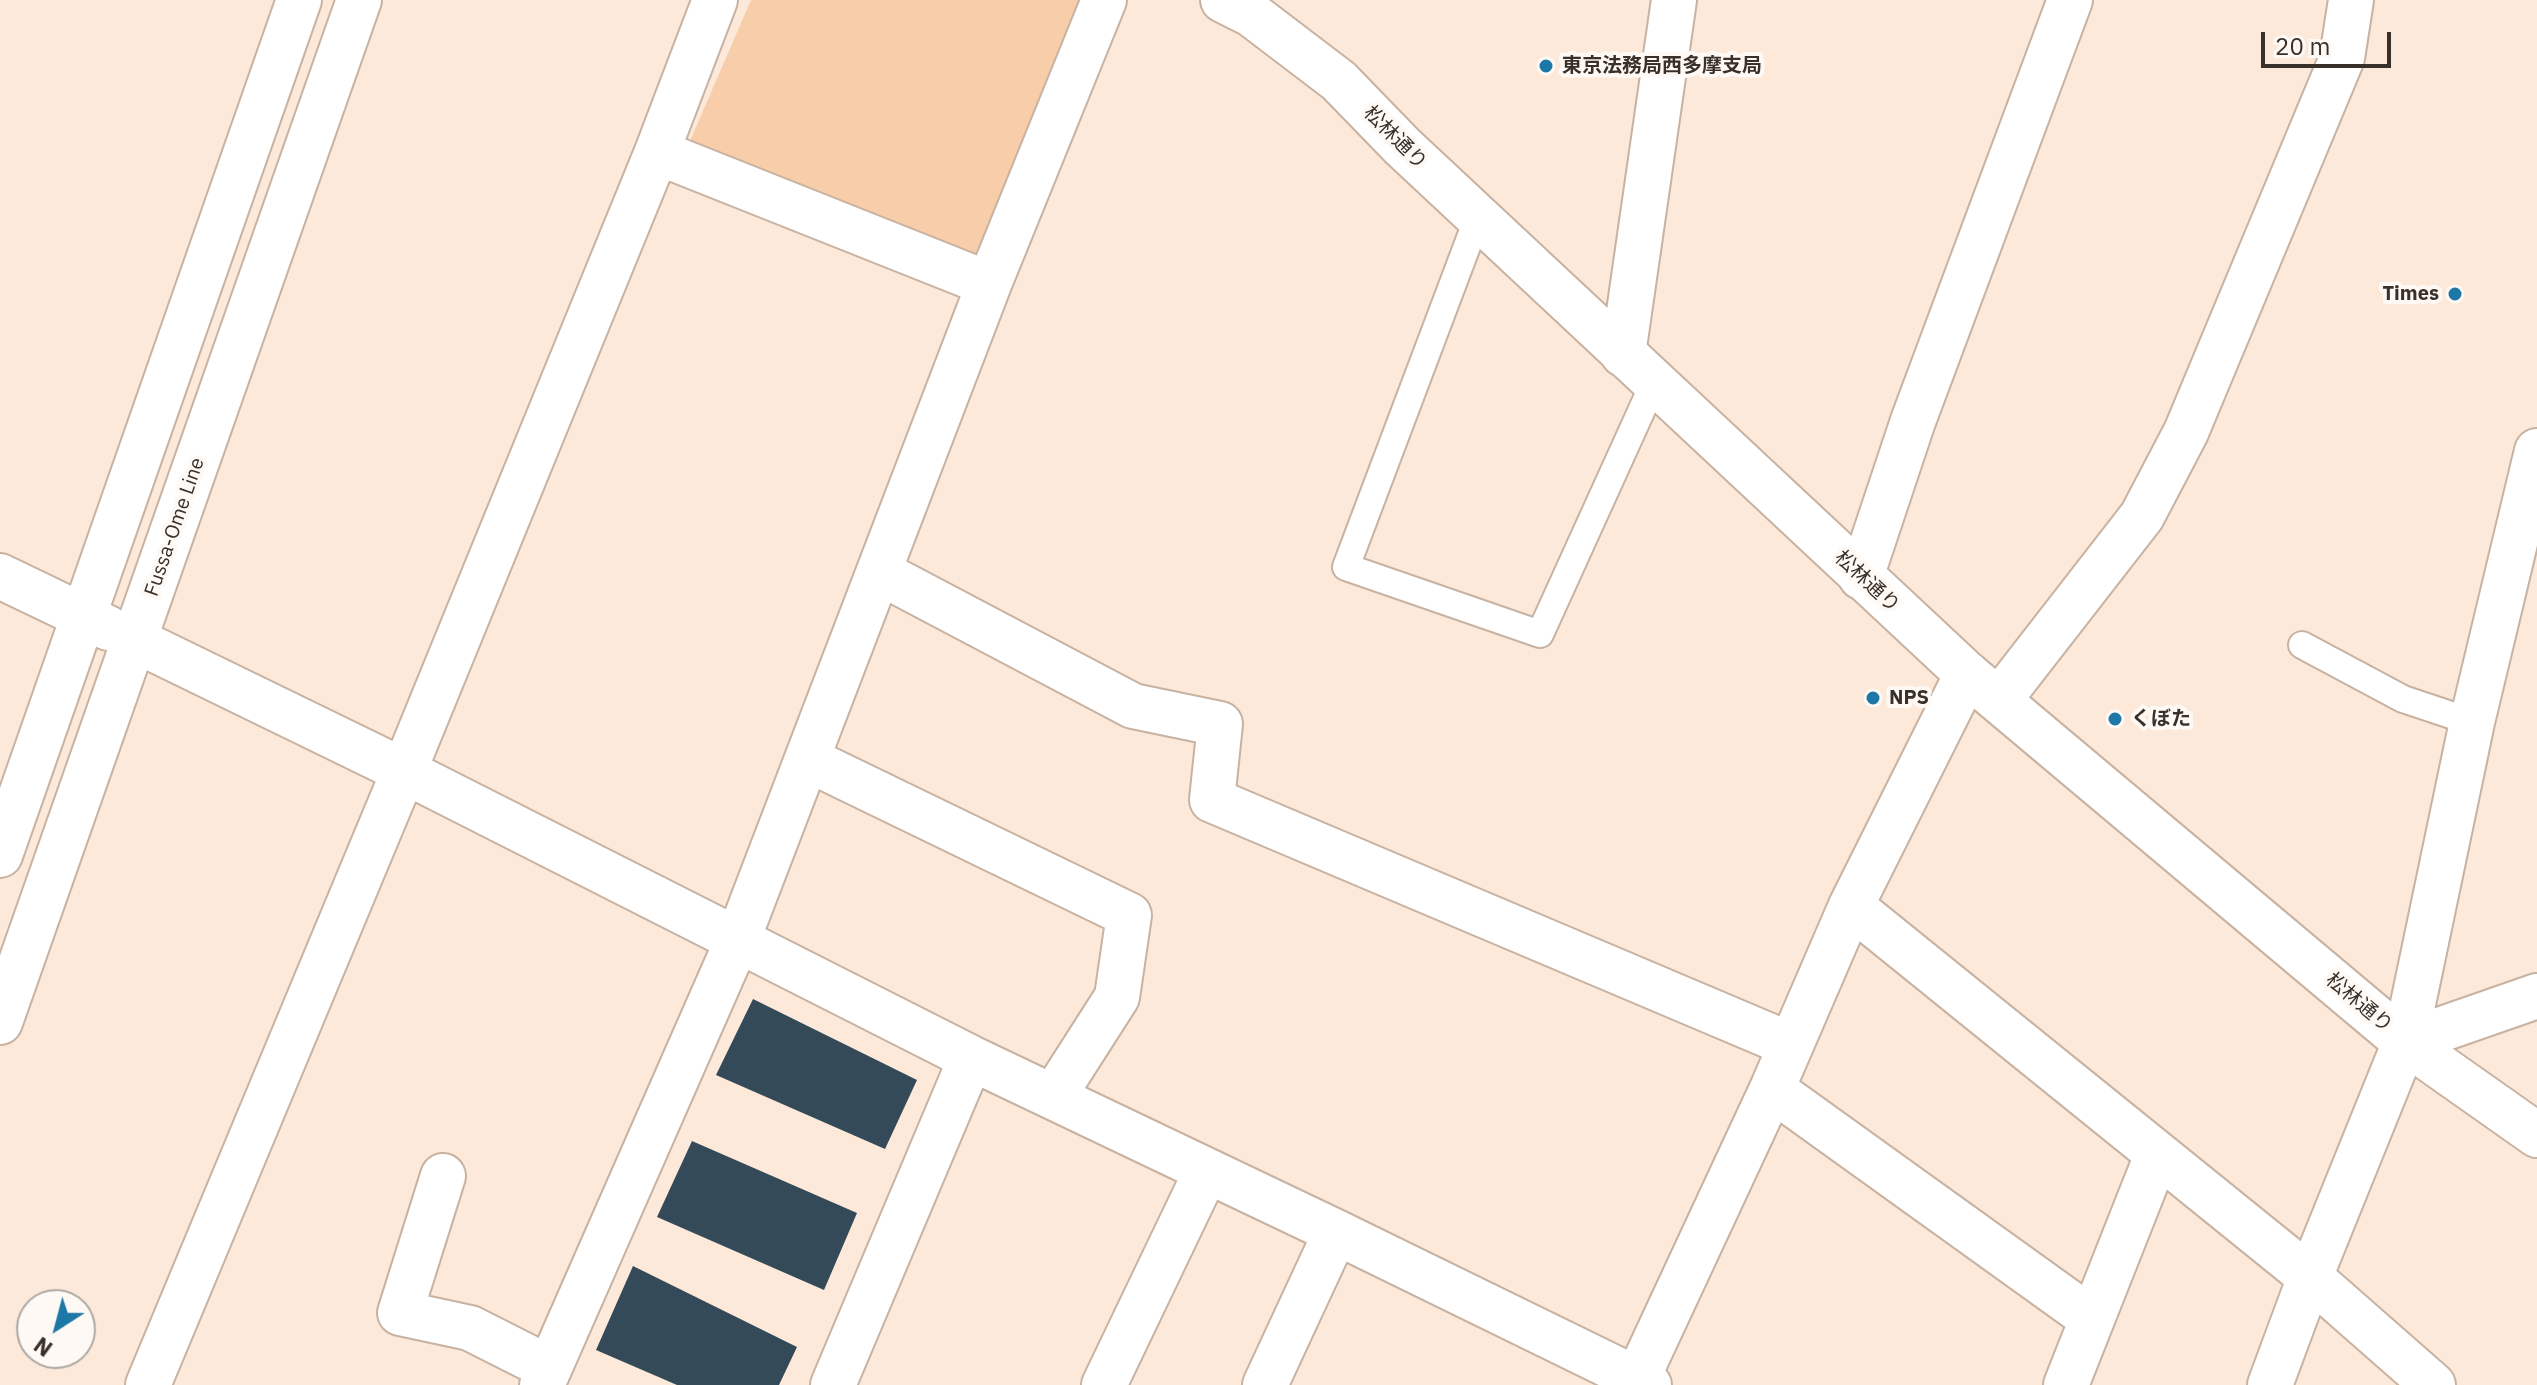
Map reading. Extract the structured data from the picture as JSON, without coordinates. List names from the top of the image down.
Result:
{
  "streets": {
    "street": ["松林通り", "Fussa-Ome Line"]
  },
  "places": [
    "東京法務局西多摩支局",
    "Times",
    "NPS",
    "くぼた"
  ],
  "scale_bar": "20 m",
  "north": "bottom left"
}
